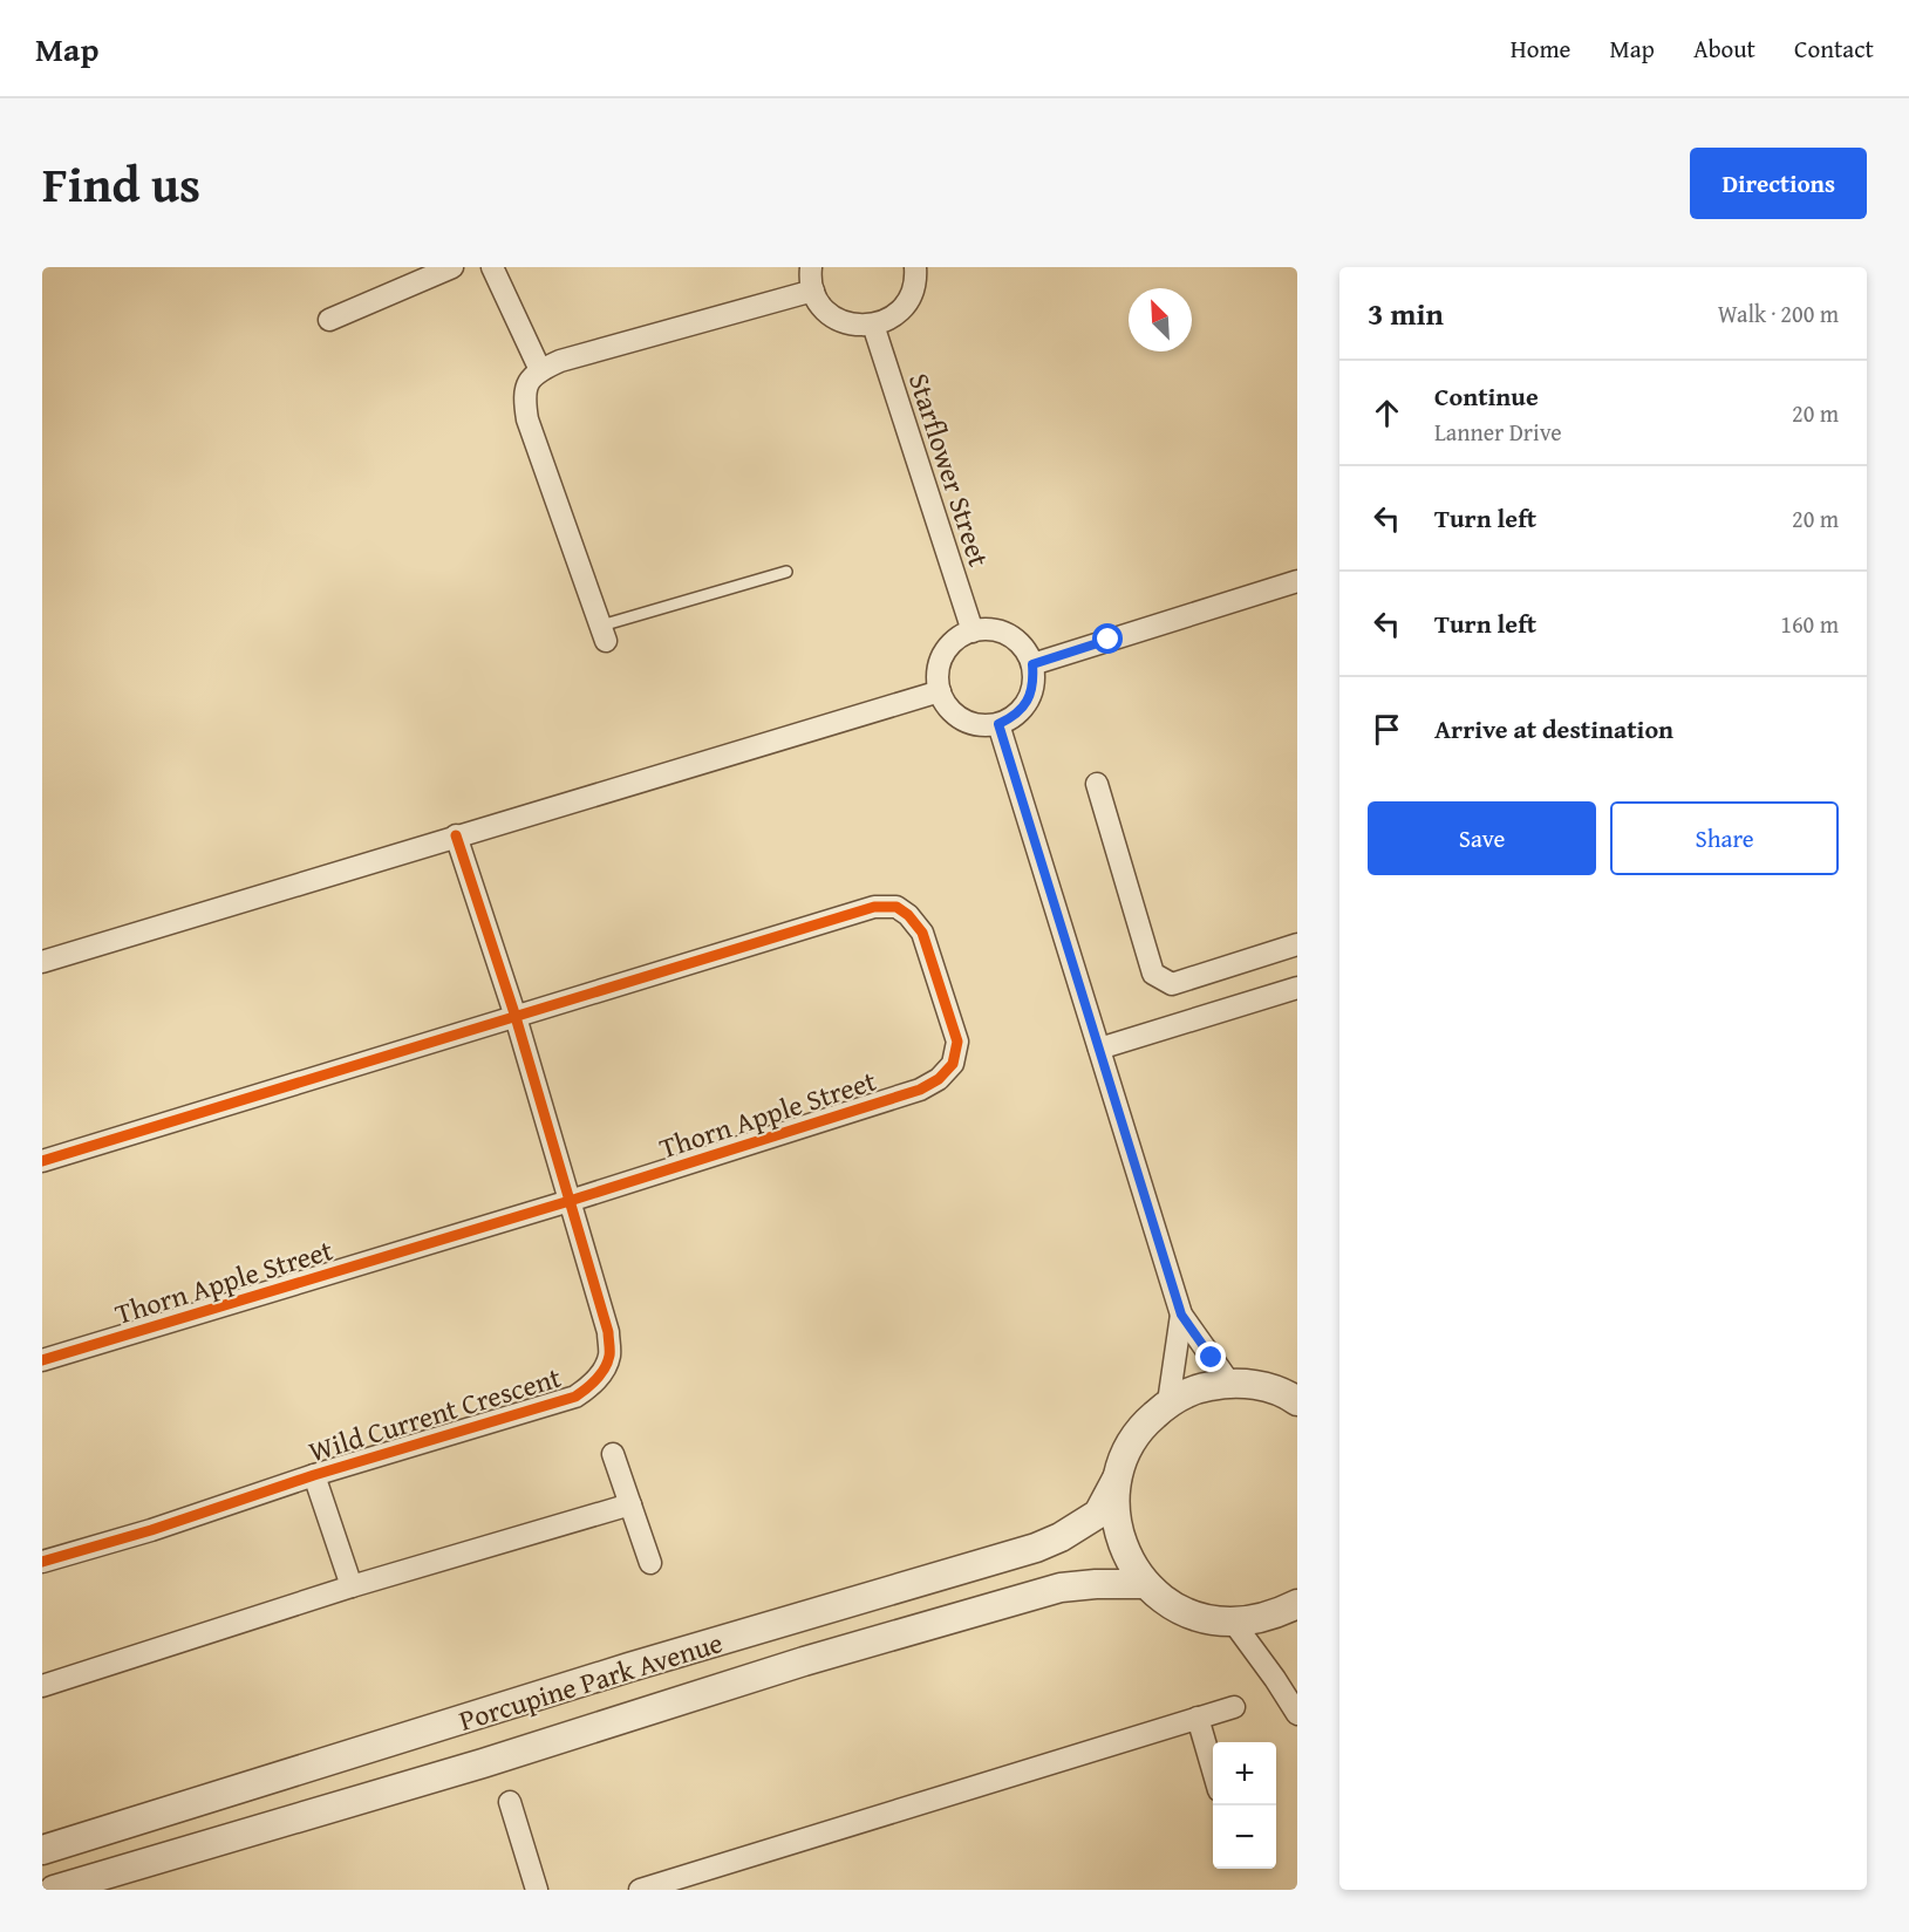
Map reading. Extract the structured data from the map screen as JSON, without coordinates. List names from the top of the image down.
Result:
{
  "streets": {
    "street": [
      "Starflower Street",
      "Thorn Apple Street",
      "Wild Current Crescent",
      "Porcupine Park Avenue"
    ]
  },
  "crossings": [
    ["Thorn Apple Street", "Wild Current Crescent"]
  ],
  "north": "top left",
  "page": {
    "header": "Map",
    "nav": [
      "Home",
      "Map",
      "About",
      "Contact"
    ],
    "title": "Find us",
    "buttons": [
      "Directions",
      ["Save", "Share"]
    ],
    "heading": ["3 min", "Walk · 200 m"],
    "list": [
      ["Continue", "Lanner Drive", "20 m"],
      ["Turn left", "20 m"],
      ["Turn left", "160 m"],
      "Arrive at destination"
    ],
    "map_buttons": ["+", "−"]
  }
}
